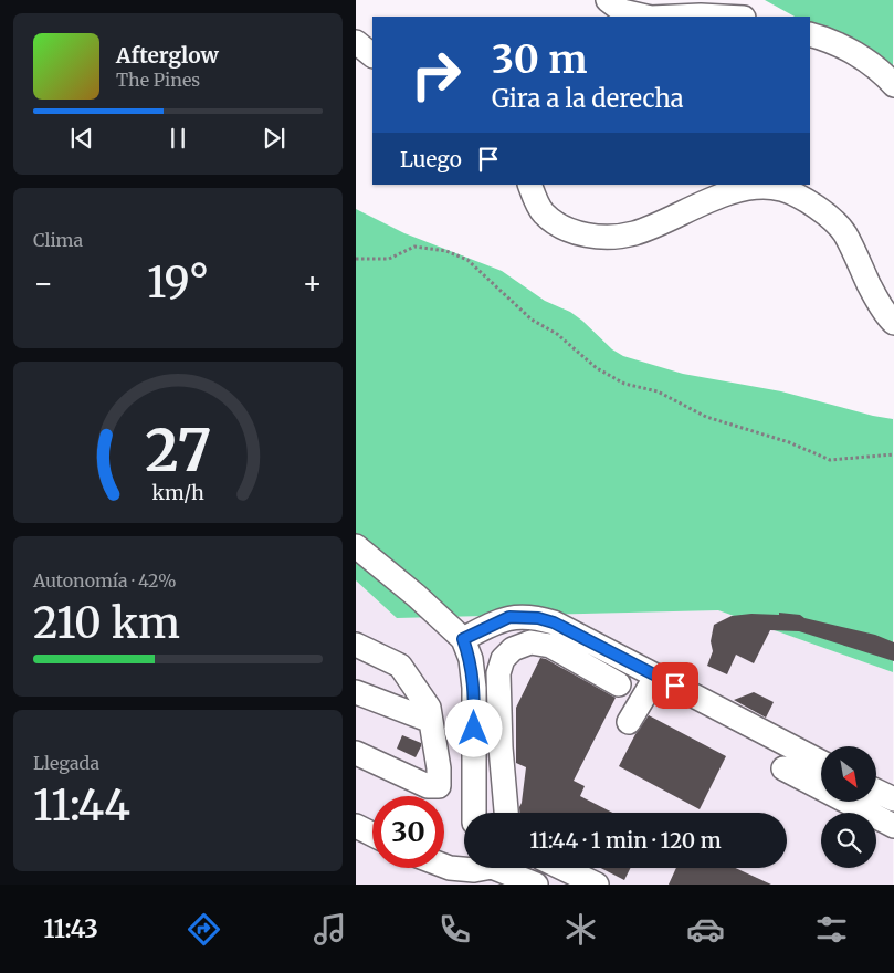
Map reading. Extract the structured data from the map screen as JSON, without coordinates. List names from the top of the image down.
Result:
{
  "north": "bottom right",
  "page": {
    "turn": ["30 m", "Gira a la derecha"],
    "song": ["Afterglow", "The Pines"],
    "then": "Luego",
    "tile": [
      "Clima",
      ["Autonomía · 42%", "210 km"],
      ["Llegada", "11:44"]
    ],
    "heat": ["−", "19°", "+"],
    "limit": "30",
    "trip": "11:44 · 1 min · 120 m",
    "tabs": "11:43",
    "gauge": ["27", "km/h"]
  }
}
